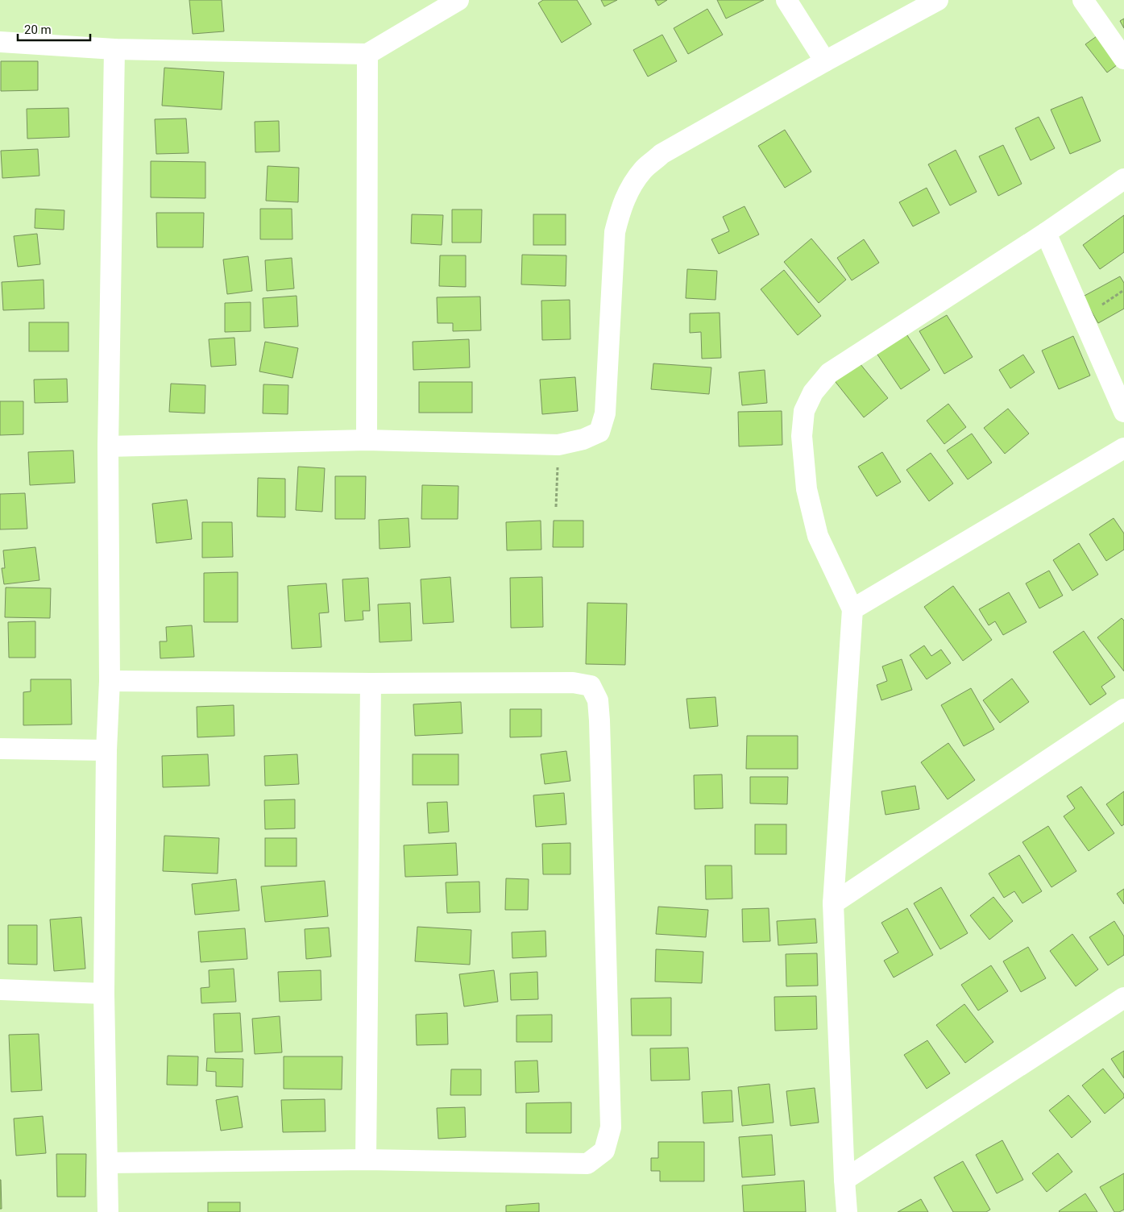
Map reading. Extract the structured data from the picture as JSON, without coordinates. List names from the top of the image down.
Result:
{
  "scale_bar": "20 m"
}
